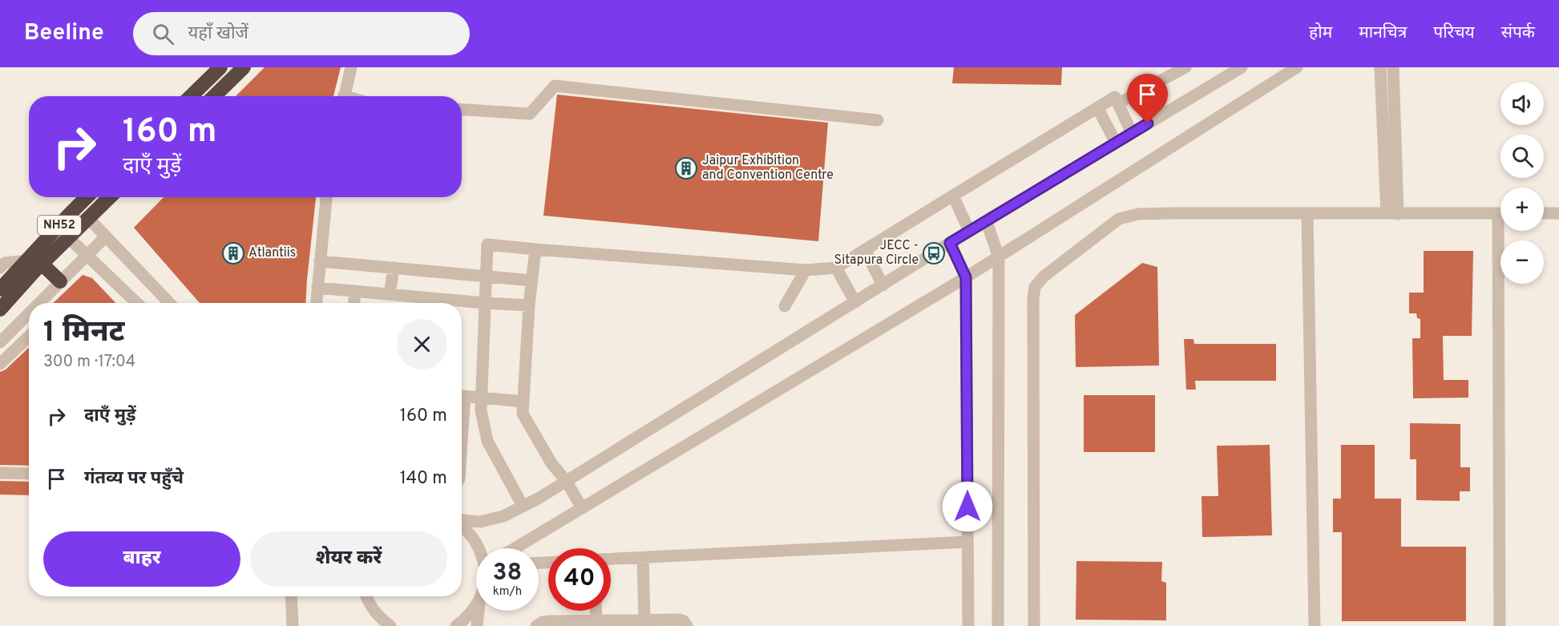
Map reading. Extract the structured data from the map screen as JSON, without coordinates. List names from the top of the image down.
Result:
{
  "streets": {
    "highway": ["NH52"]
  },
  "places": {
    "building": ["Jaipur Exhibition and Convention Centre", "Atlantiis"],
    "bus stop": ["JECC - Sitapura Circle"]
  },
  "page": {
    "header": "Beeline",
    "search": "यहाँ खोजें",
    "nav": [
      "होम",
      "मानचित्र",
      "परिचय",
      "संपर्क"
    ],
    "map_buttons": ["+", "−"],
    "turn": ["160 m", "दाएँ मुड़ें"],
    "heading": ["1 मिनट", "300 m · 17:04"],
    "list": [
      {
        "name": "दाएँ मुड़ें",
        "value": "160 m"
      },
      {
        "name": "गंतव्य पर पहुँचे",
        "value": "140 m"
      }
    ],
    "buttons": ["बाहर", "शेयर करें"],
    "speed": "38 km/h",
    "limit": "40"
  }
}
